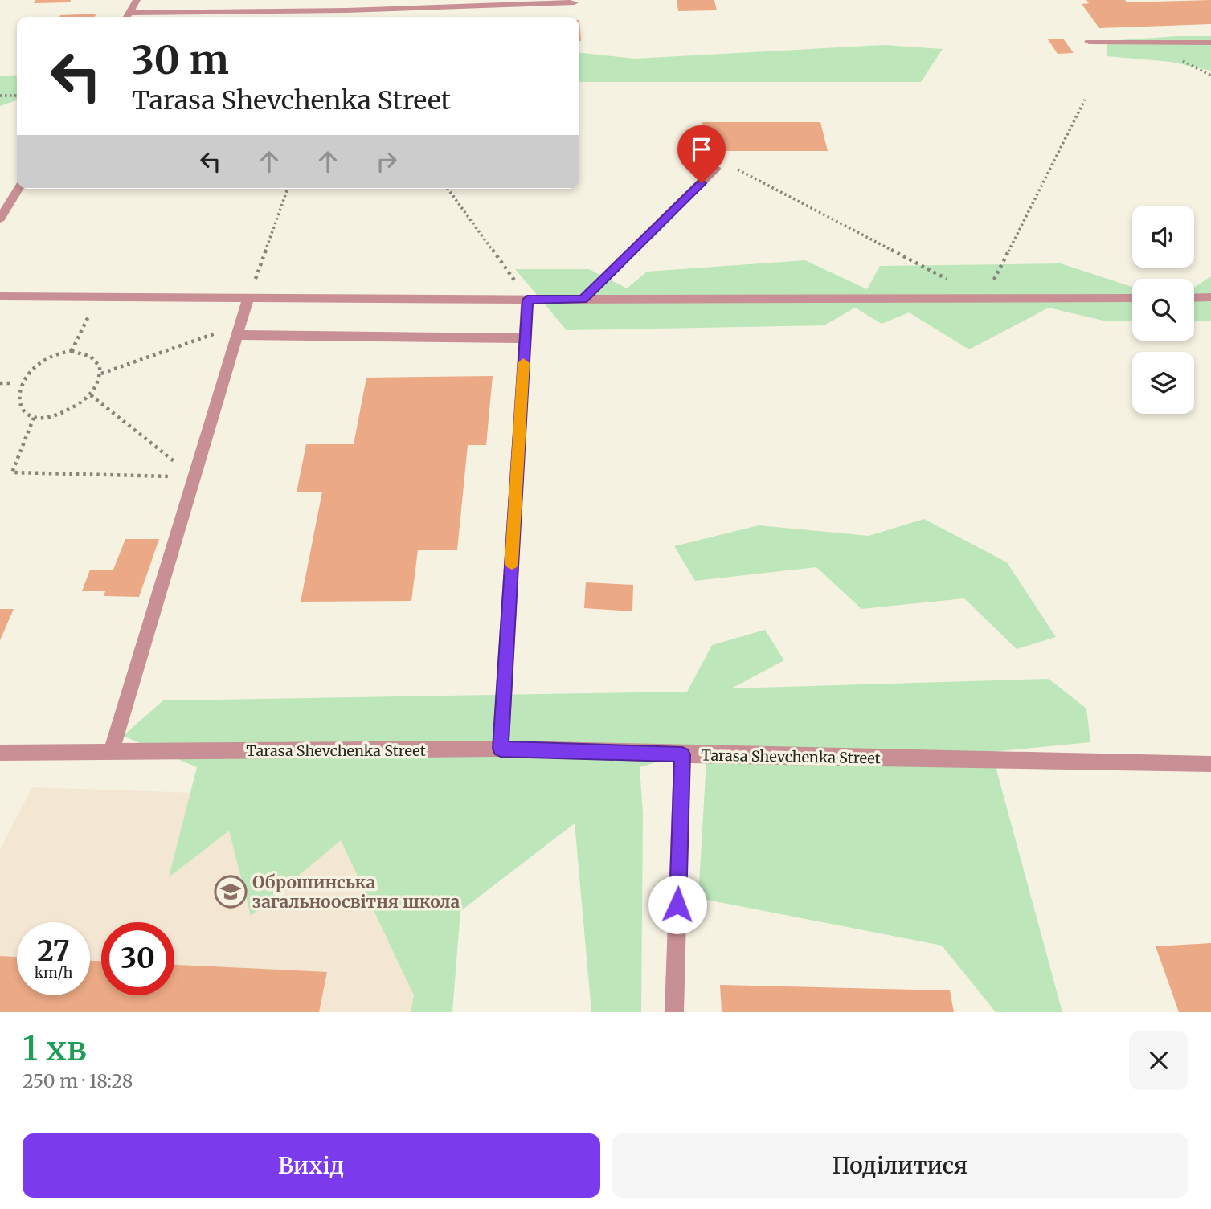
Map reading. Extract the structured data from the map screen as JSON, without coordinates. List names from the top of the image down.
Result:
{
  "streets": {
    "street": ["Tarasa Shevchenka Street"]
  },
  "places": {
    "school or university": ["Оброшинська загальноосвітня школа"]
  },
  "page": {
    "turn": ["30 m", "Tarasa Shevchenka Street"],
    "speed": "27 km/h",
    "limit": "30",
    "heading": ["1 хв", "250 m · 18:28"],
    "buttons": ["Вихід", "Поділитися"]
  }
}
